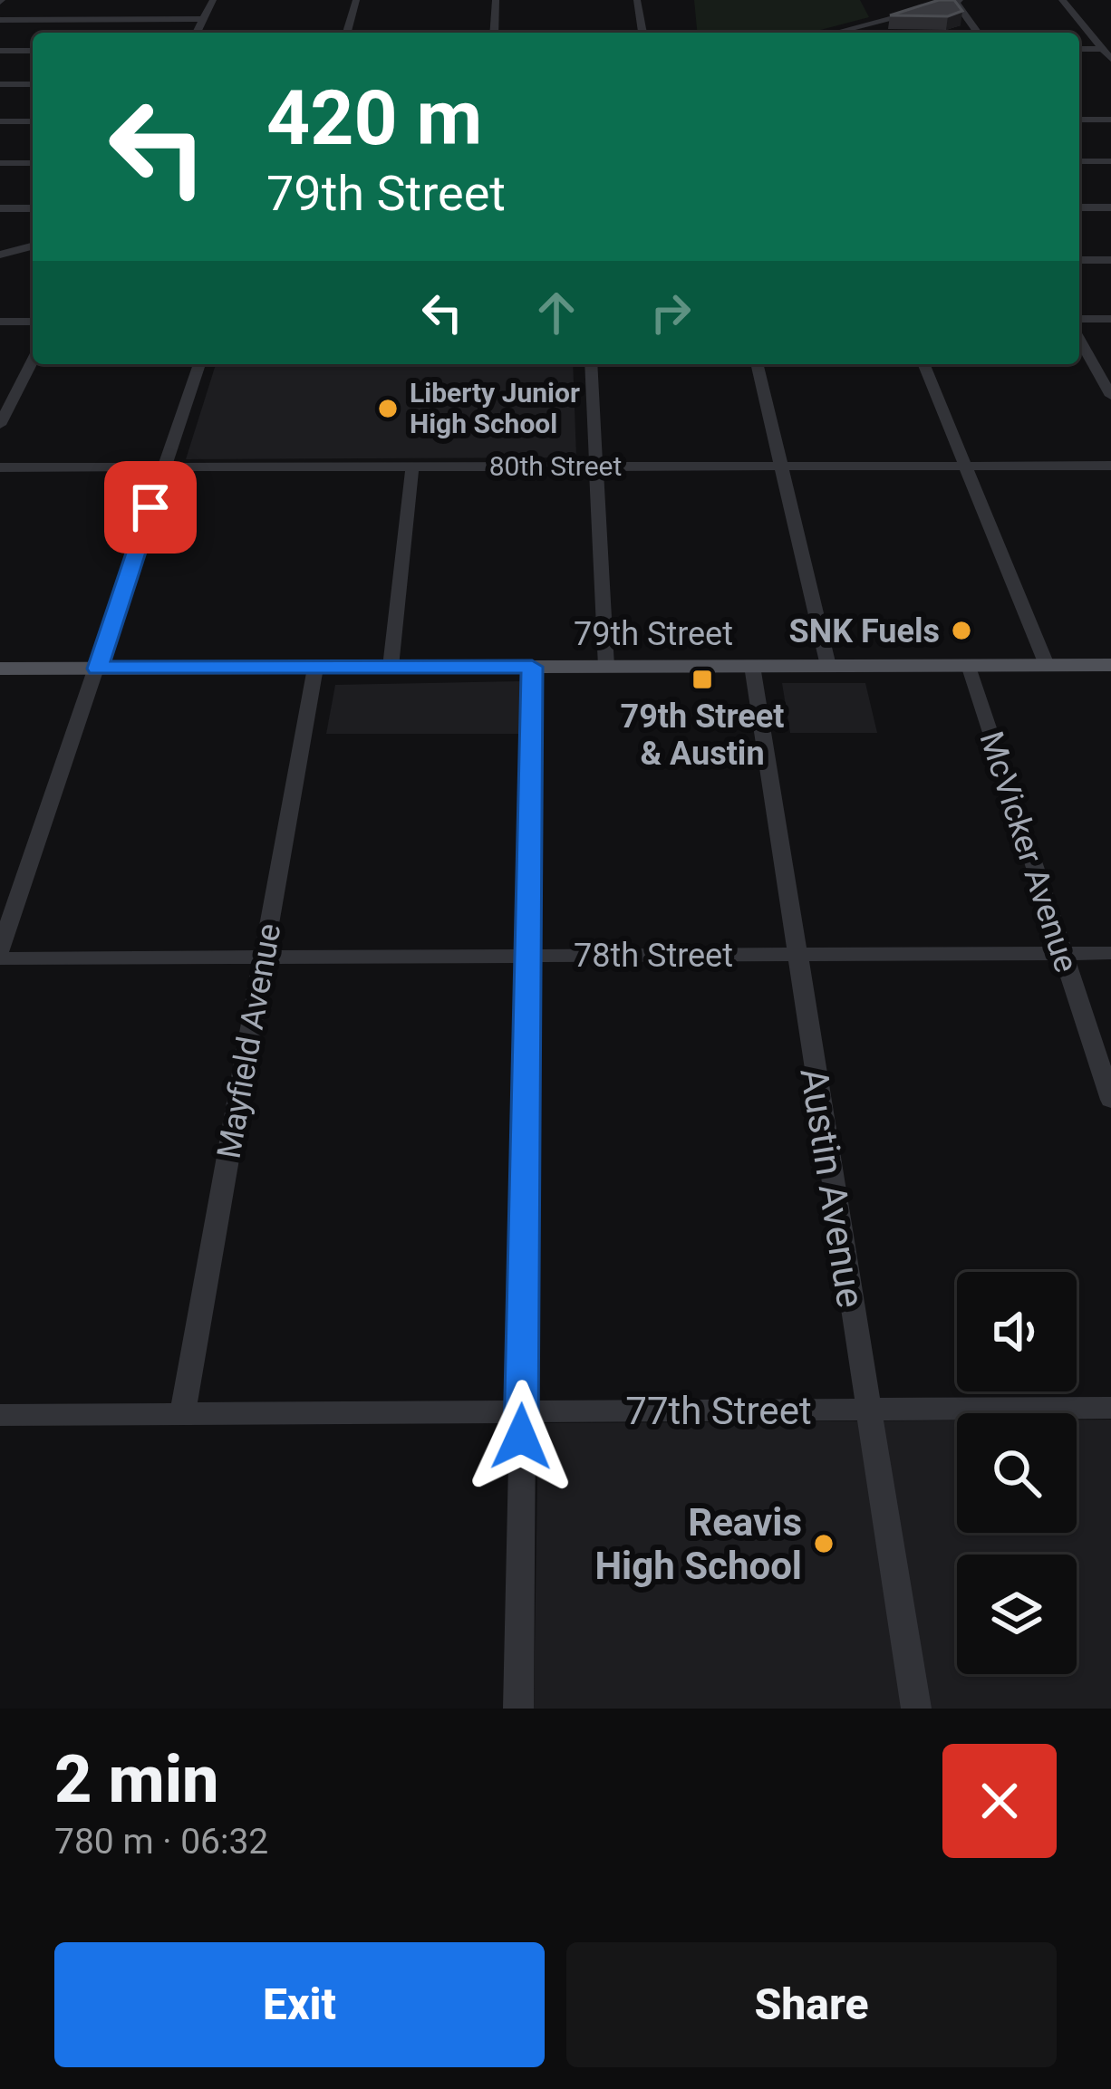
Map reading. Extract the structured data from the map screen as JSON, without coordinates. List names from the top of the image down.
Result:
{
  "streets": {
    "main road": ["79th Street"],
    "street": [
      "80th Street",
      "McVicker Avenue",
      "78th Street",
      "Mayfield Avenue",
      "Austin Avenue",
      "77th Street"
    ]
  },
  "crossings": [
    ["79th Street", "McVicker Avenue"],
    ["79th Street", "Mayfield Avenue"],
    ["79th Street", "Austin Avenue"],
    ["McVicker Avenue", "78th Street"],
    ["78th Street", "Mayfield Avenue"],
    ["78th Street", "Austin Avenue"],
    ["Mayfield Avenue", "77th Street"],
    ["Austin Avenue", "77th Street"]
  ],
  "places": {
    "other": ["Liberty Junior High School", "SNK Fuels", "Reavis High School"],
    "transit": ["79th Street & Austin"]
  },
  "page": {
    "turn": ["420 m", "79th Street"],
    "heading": ["2 min", "780 m · 06:32"],
    "buttons": ["Exit", "Share"]
  }
}
